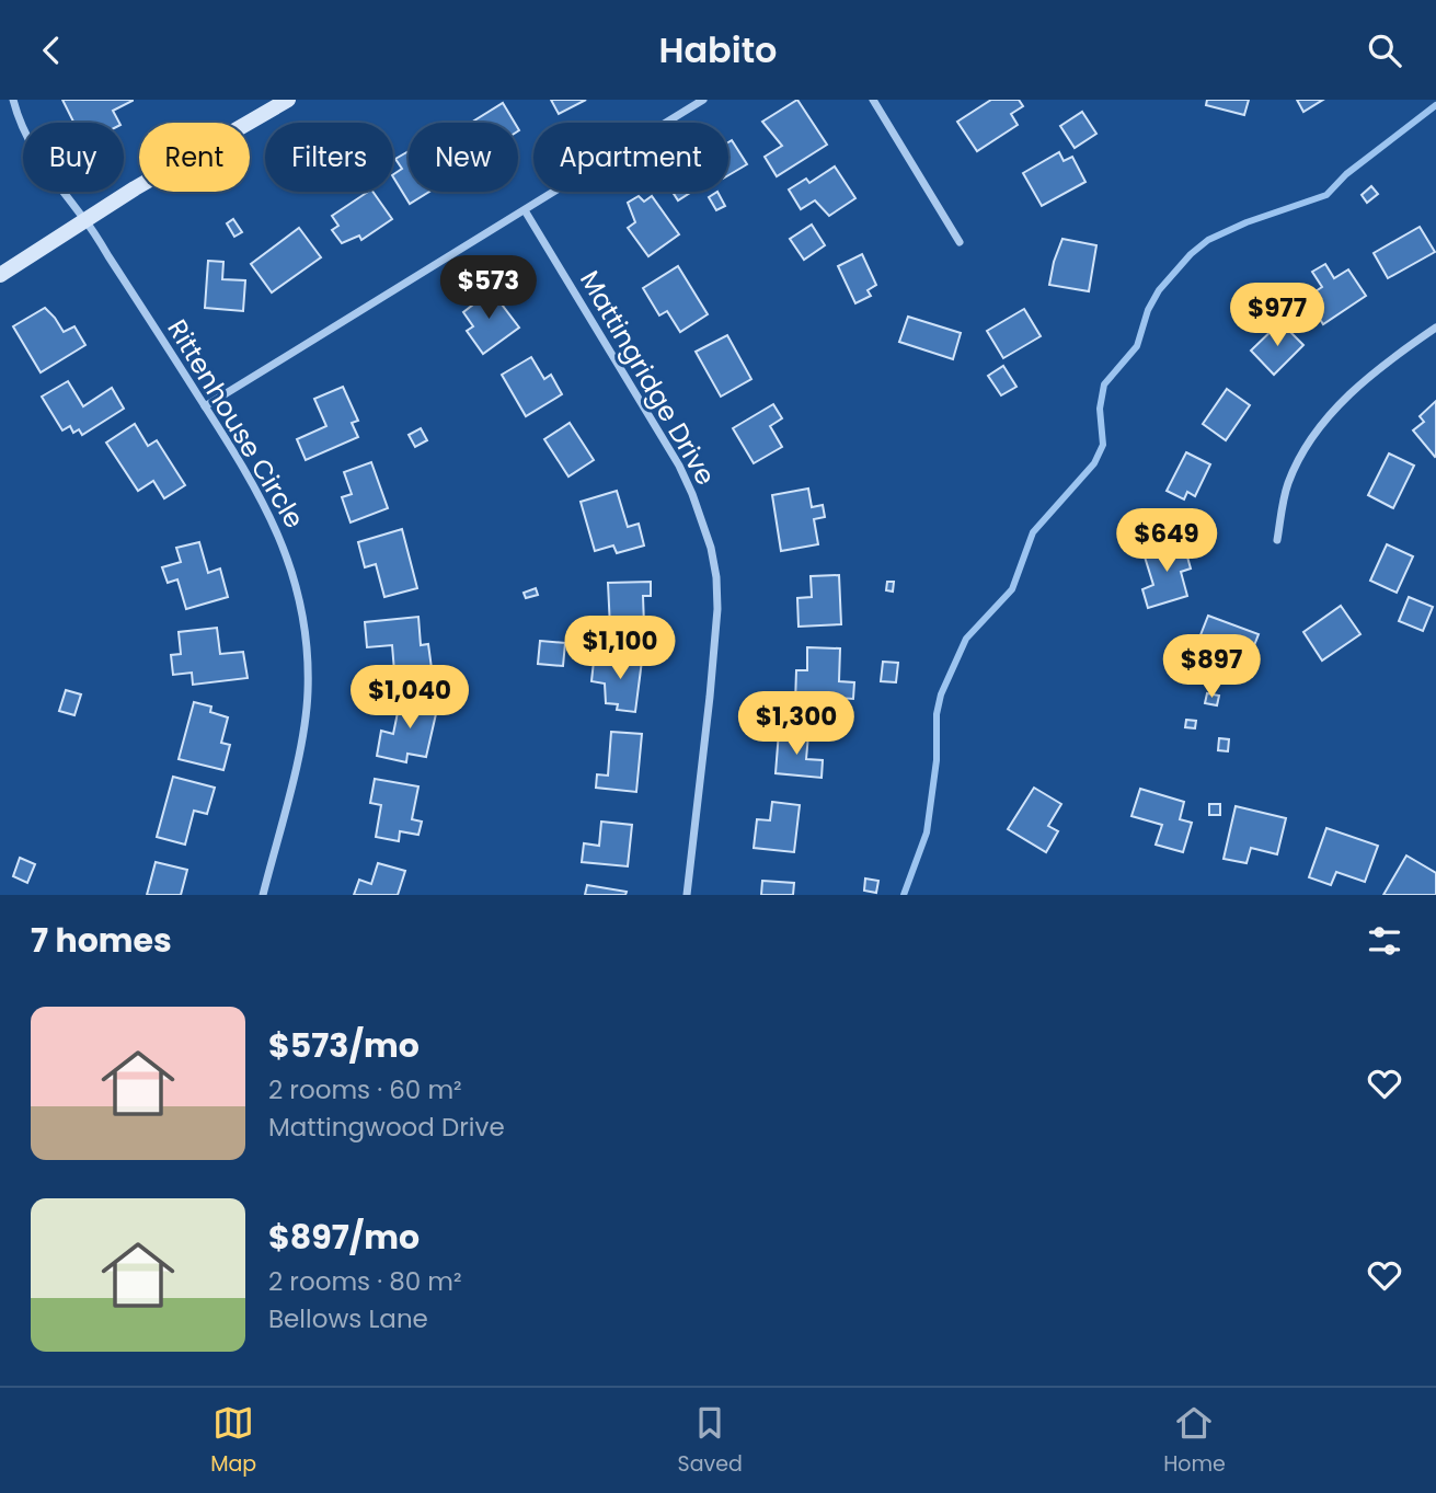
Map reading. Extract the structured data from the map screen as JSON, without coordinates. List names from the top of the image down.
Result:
{
  "streets": {
    "street": ["Mattingridge Drive", "Rittenhouse Circle"]
  },
  "page": {
    "header": "Habito",
    "chip": [
      "Buy",
      "Rent",
      "Filters",
      "New",
      "Apartment"
    ],
    "price": [
      "$573",
      "$977",
      "$649",
      "$1,100",
      "$897",
      "$1,040",
      "$1,300"
    ],
    "heading": "7 homes",
    "list": [
      {
        "name": "$573/mo",
        "note": "2 rooms · 60 m² · Mattingwood Drive"
      },
      {
        "name": "$897/mo",
        "note": "2 rooms · 80 m² · Bellows Lane"
      }
    ],
    "tabs": ["Map", "Saved", "Home"]
  }
}
